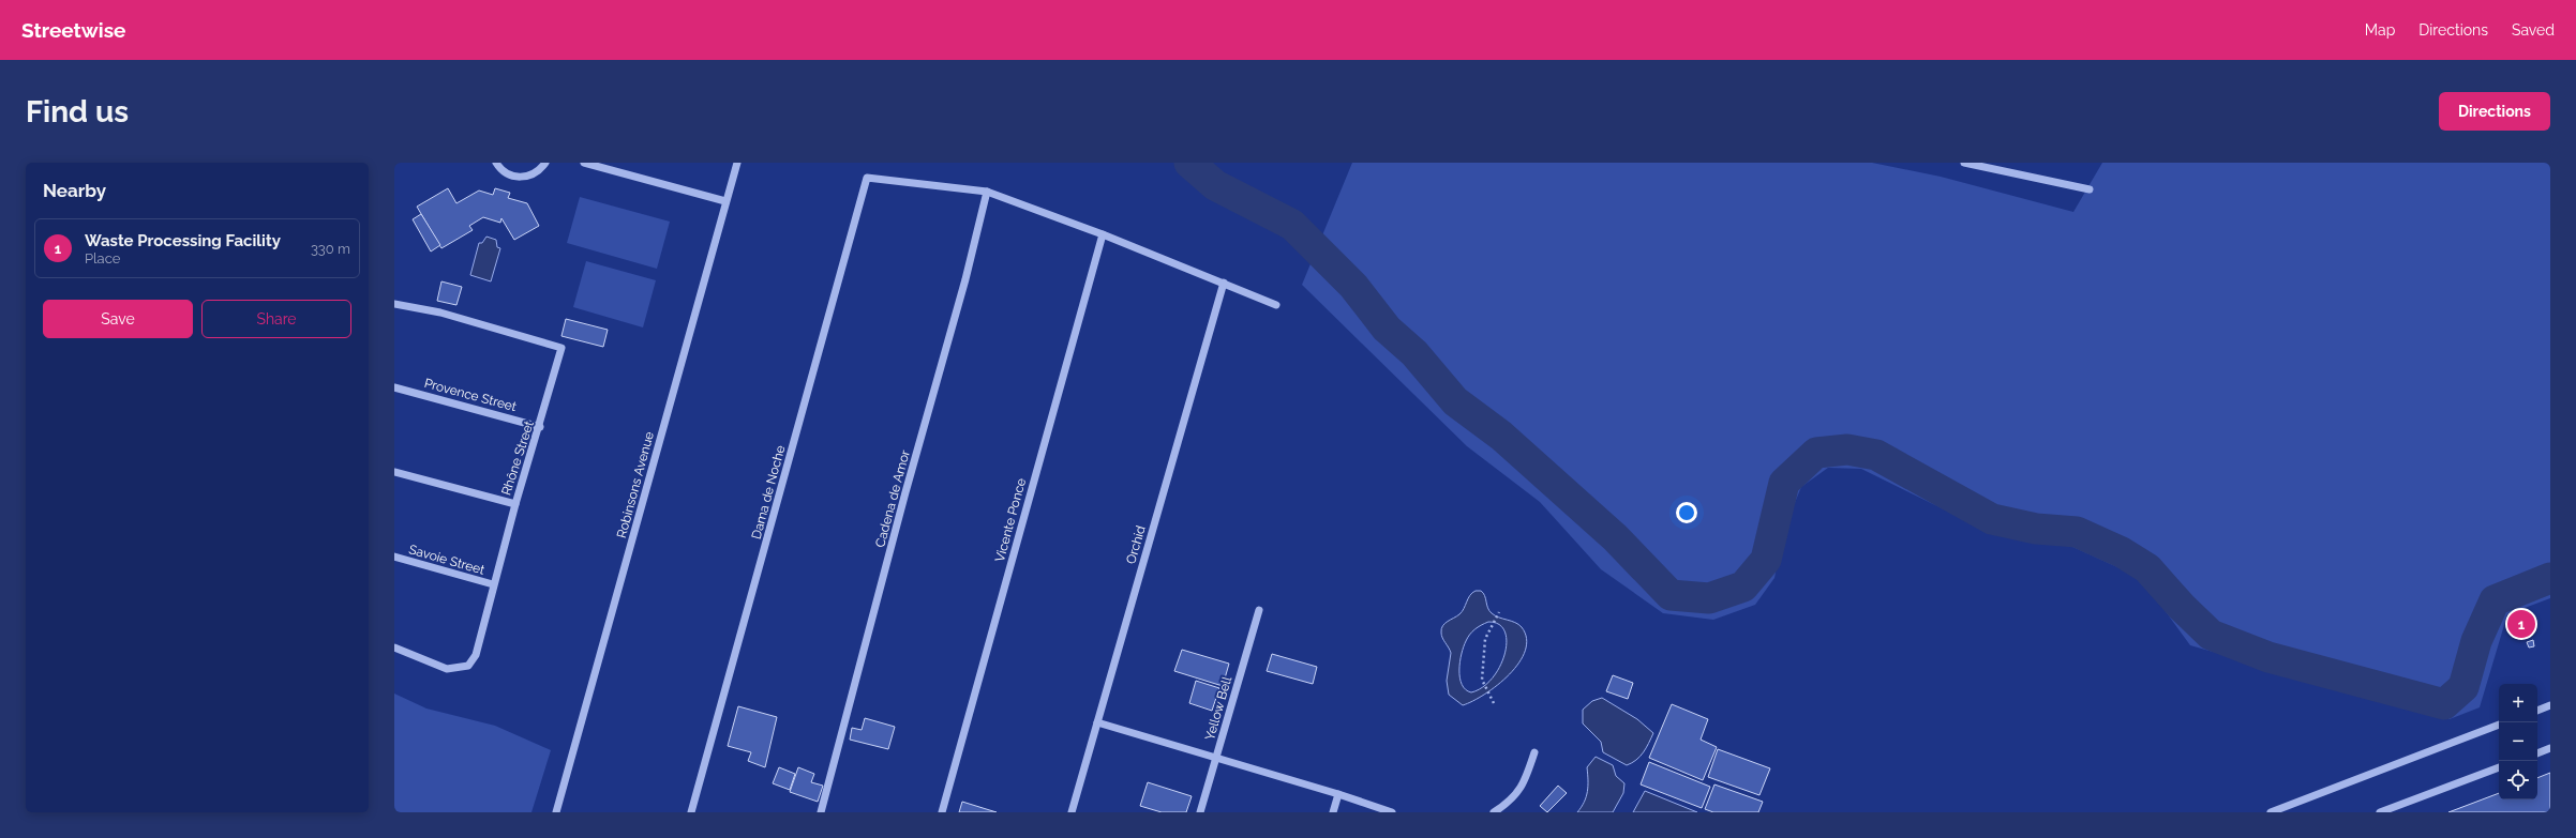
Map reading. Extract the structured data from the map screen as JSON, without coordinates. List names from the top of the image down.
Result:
{
  "streets": {
    "street": [
      "Provence Street",
      "Rhône Street",
      "Robinsons Avenue",
      "Dama de Noche",
      "Cadena de Amor",
      "Vicente Ponce",
      "Orchid",
      "Savoie Street",
      "Yellow Bell"
    ]
  },
  "crossings": [
    ["Provence Street", "Rhône Street"],
    ["Rhône Street", "Savoie Street"],
    ["Dama de Noche", "Cadena de Amor"]
  ],
  "page": {
    "header": "Streetwise",
    "nav": ["Map", "Directions", "Saved"],
    "buttons": [
      "Directions",
      ["Save", "Share"]
    ],
    "title": "Find us",
    "heading": "Nearby",
    "list": [
      {
        "mark": "1",
        "name": "Waste Processing Facility",
        "note": "Place",
        "value": "330 m"
      }
    ],
    "pins": "1",
    "map_buttons": ["+", "−"]
  }
}
